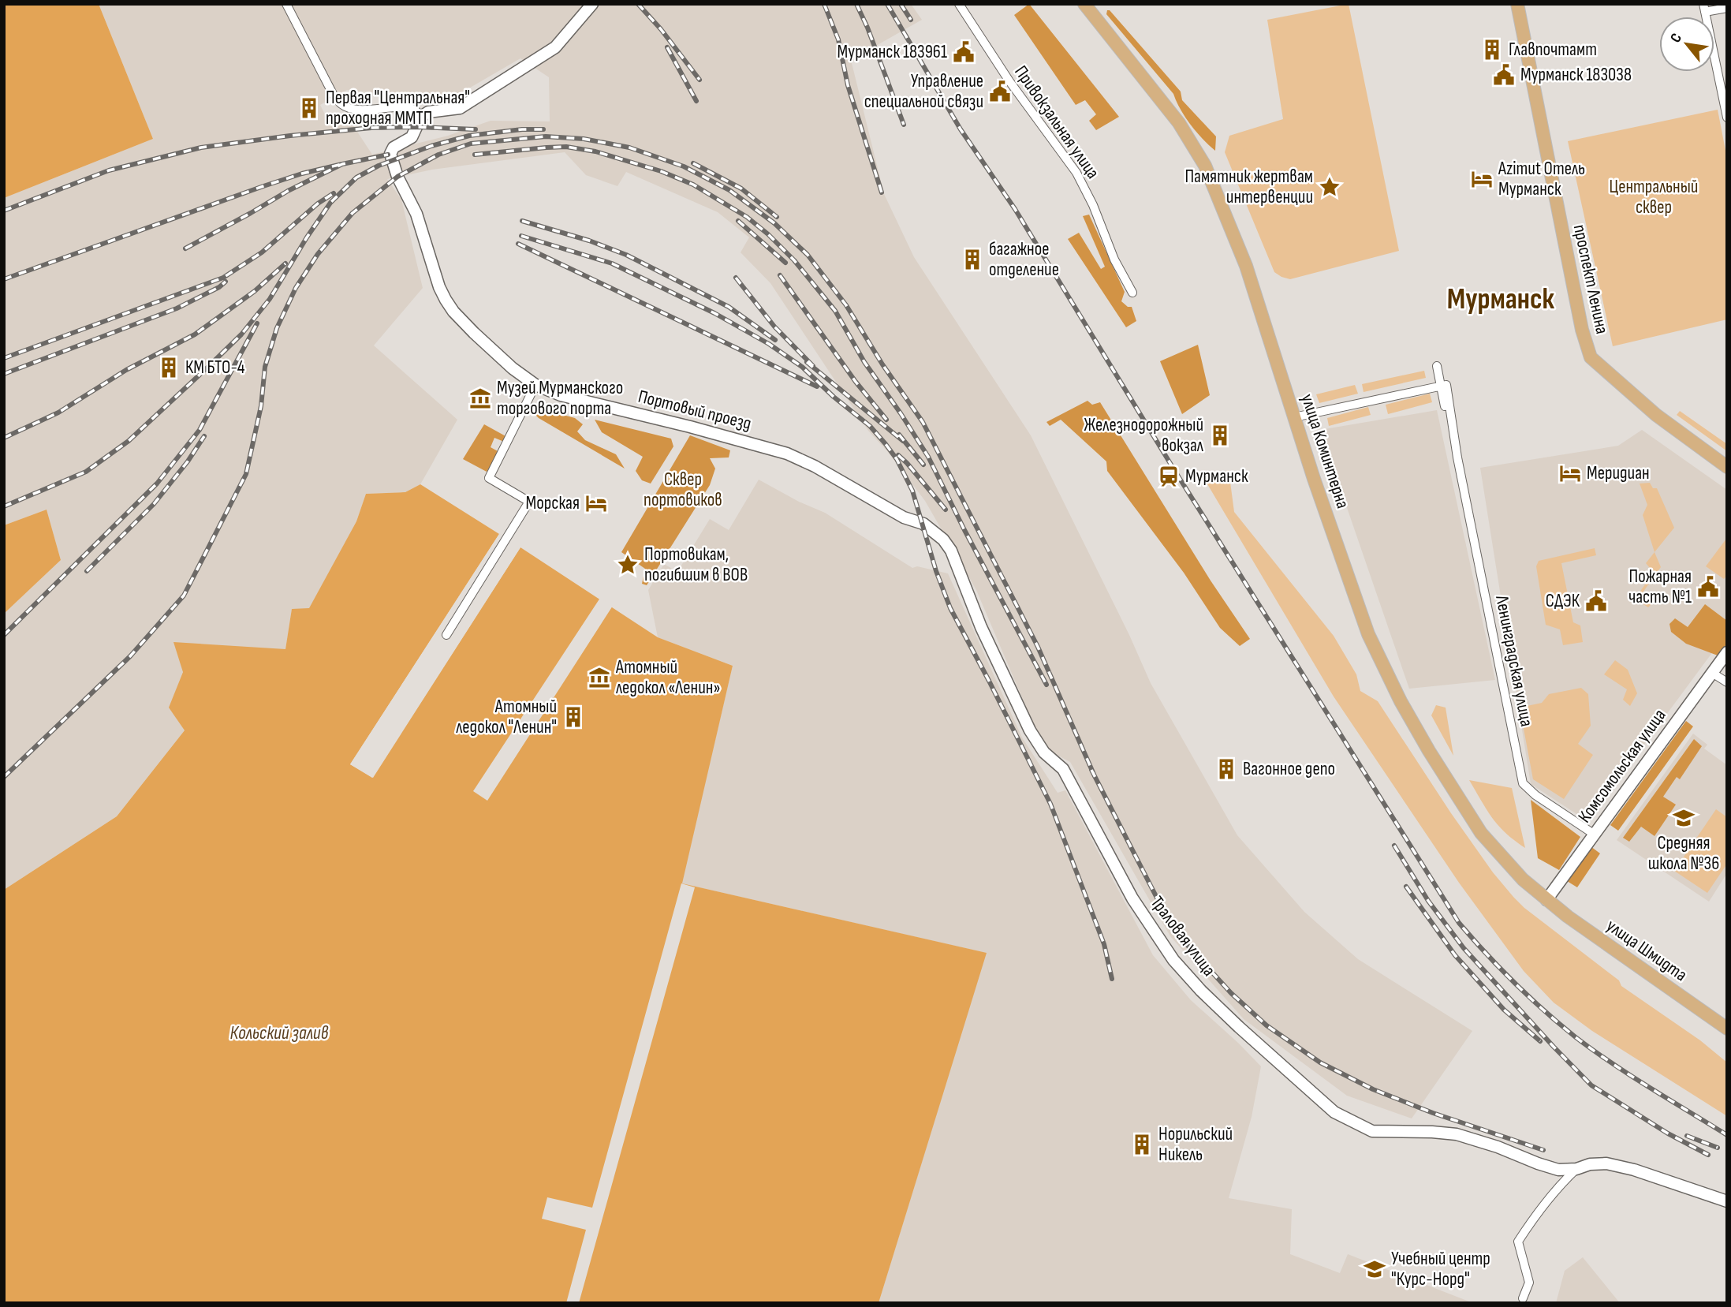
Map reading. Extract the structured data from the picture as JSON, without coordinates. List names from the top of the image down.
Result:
{
  "streets": {
    "main road": ["проспект Ленина", "улица Коминтерна", "улица Шмидта"],
    "street": [
      "Привокзальная улица",
      "Портовый проезд",
      "Ленинградская улица",
      "Комсомольская улица",
      "Траловая улица"
    ]
  },
  "crossings": [
    ["Портовый проезд", "Траловая улица"],
    ["улица Коминтерна", "Комсомольская улица"],
    ["улица Коминтерна", "улица Шмидта"],
    ["Ленинградская улица", "Комсомольская улица"],
    ["Комсомольская улица", "улица Шмидта"]
  ],
  "districts": ["Мурманск"],
  "water": ["Кольский залив"],
  "parks": ["Центральный сквер", "Сквер портовиков"],
  "places": {
    "building": [
      "Главпочтамт",
      "Первая \"Центральная\" проходная ММТП",
      "багажное отделение",
      "КМ БТО-4",
      "Железнодорожный вокзал",
      "Атомный ледокол \"Ленин\"",
      "Вагонное депо",
      "Норильский Никель"
    ],
    "public building": [
      "Мурманск 183961",
      "Мурманск 183038",
      "Управление специальной связи",
      "Пожарная часть №1",
      "СДЭК"
    ],
    "hotel": ["Azimut Отель Мурманск", "Меридиан", "Морская"],
    "place": ["Памятник жертвам интервенции", "Портовикам, погибшим в ВОВ"],
    "museum": ["Музей Мурманского торгового порта", "Атомный ледокол «Ленин»"],
    "station": ["Мурманск"],
    "school or university": ["Средняя школа №36", "Учебный центр \"Курс-Норд\""]
  },
  "north": "top left"
}
